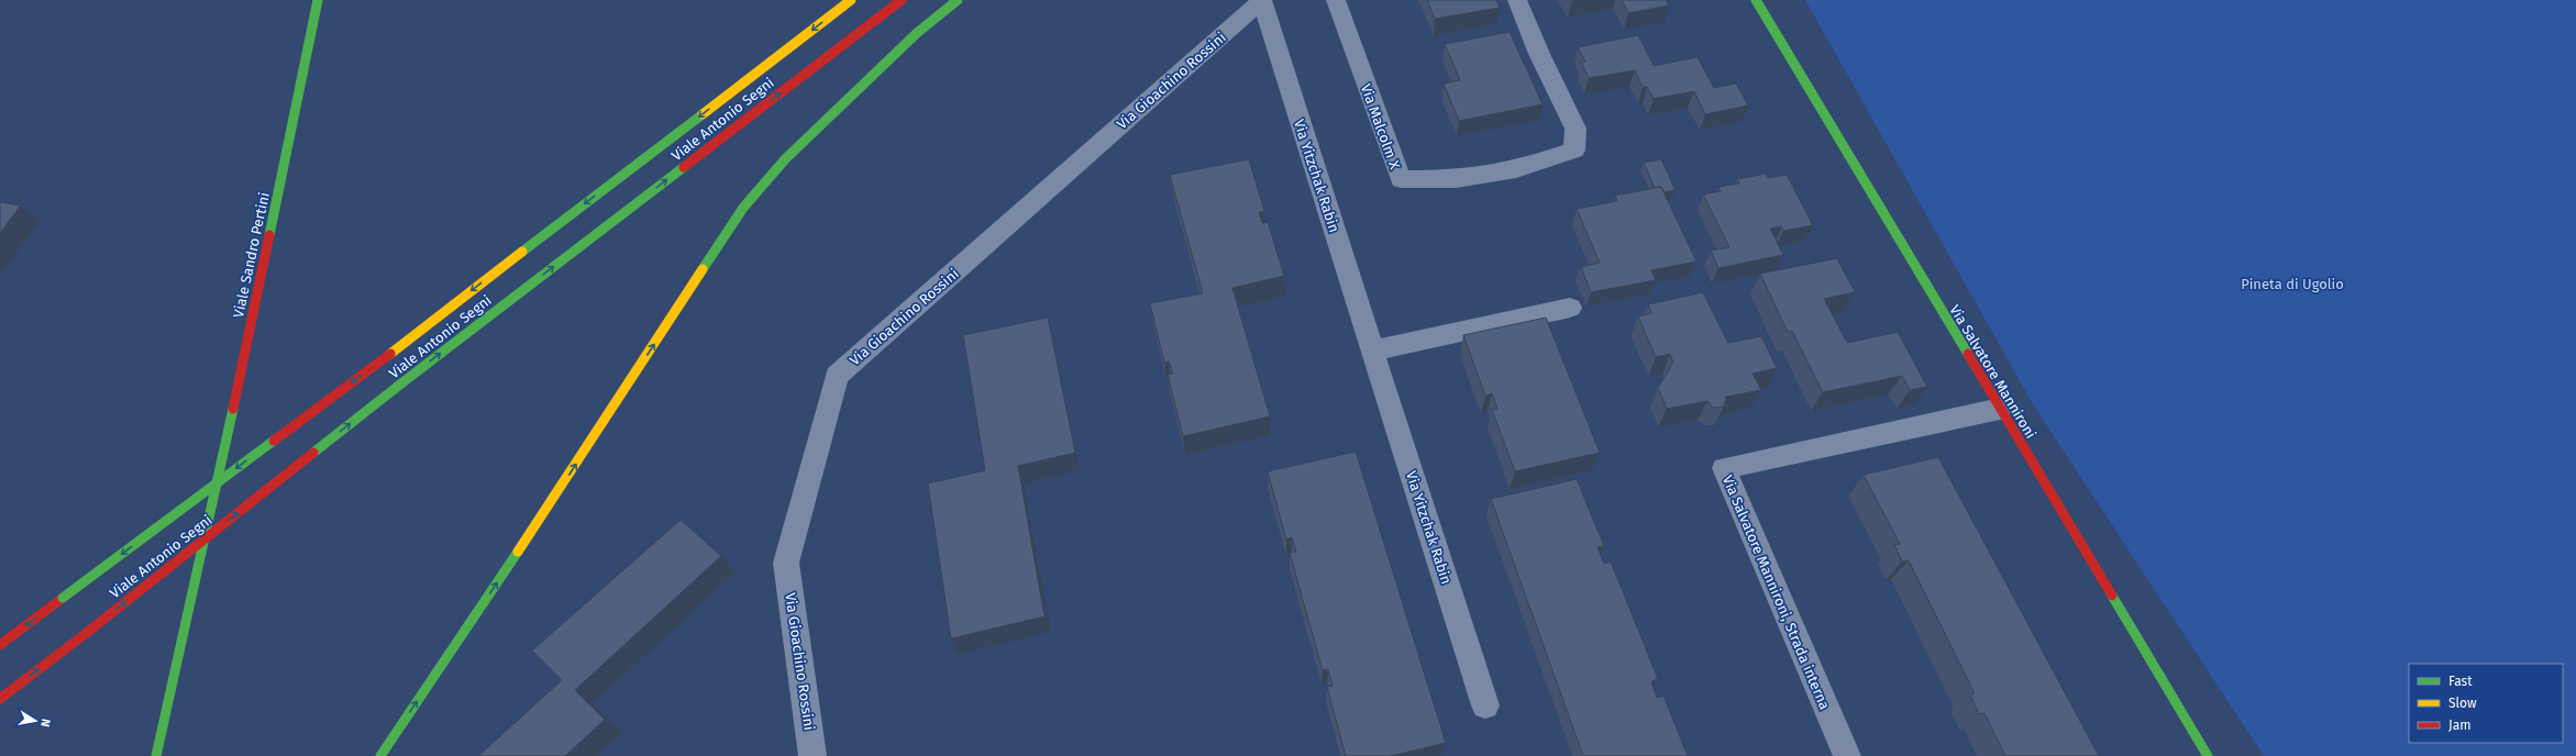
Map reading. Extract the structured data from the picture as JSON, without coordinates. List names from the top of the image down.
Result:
{
  "streets": {
    "main road": ["Viale Antonio Segni", "Viale Sandro Pertini", "Via Salvatore Mannironi"],
    "street": [
      "Via Gioachino Rossini",
      "Via Malcolm X",
      "Via Yitzchak Rabin",
      "Via Salvatore Mannironi, Strada interna"
    ]
  },
  "crossings": [
    ["Via Gioachino Rossini", "Via Yitzchak Rabin"],
    ["Via Salvatore Mannironi", "Via Salvatore Mannironi, Strada interna"]
  ],
  "parks": ["Pineta di Ugolio"],
  "legend": ["Fast", "Slow", "Jam"],
  "north": "right"
}
